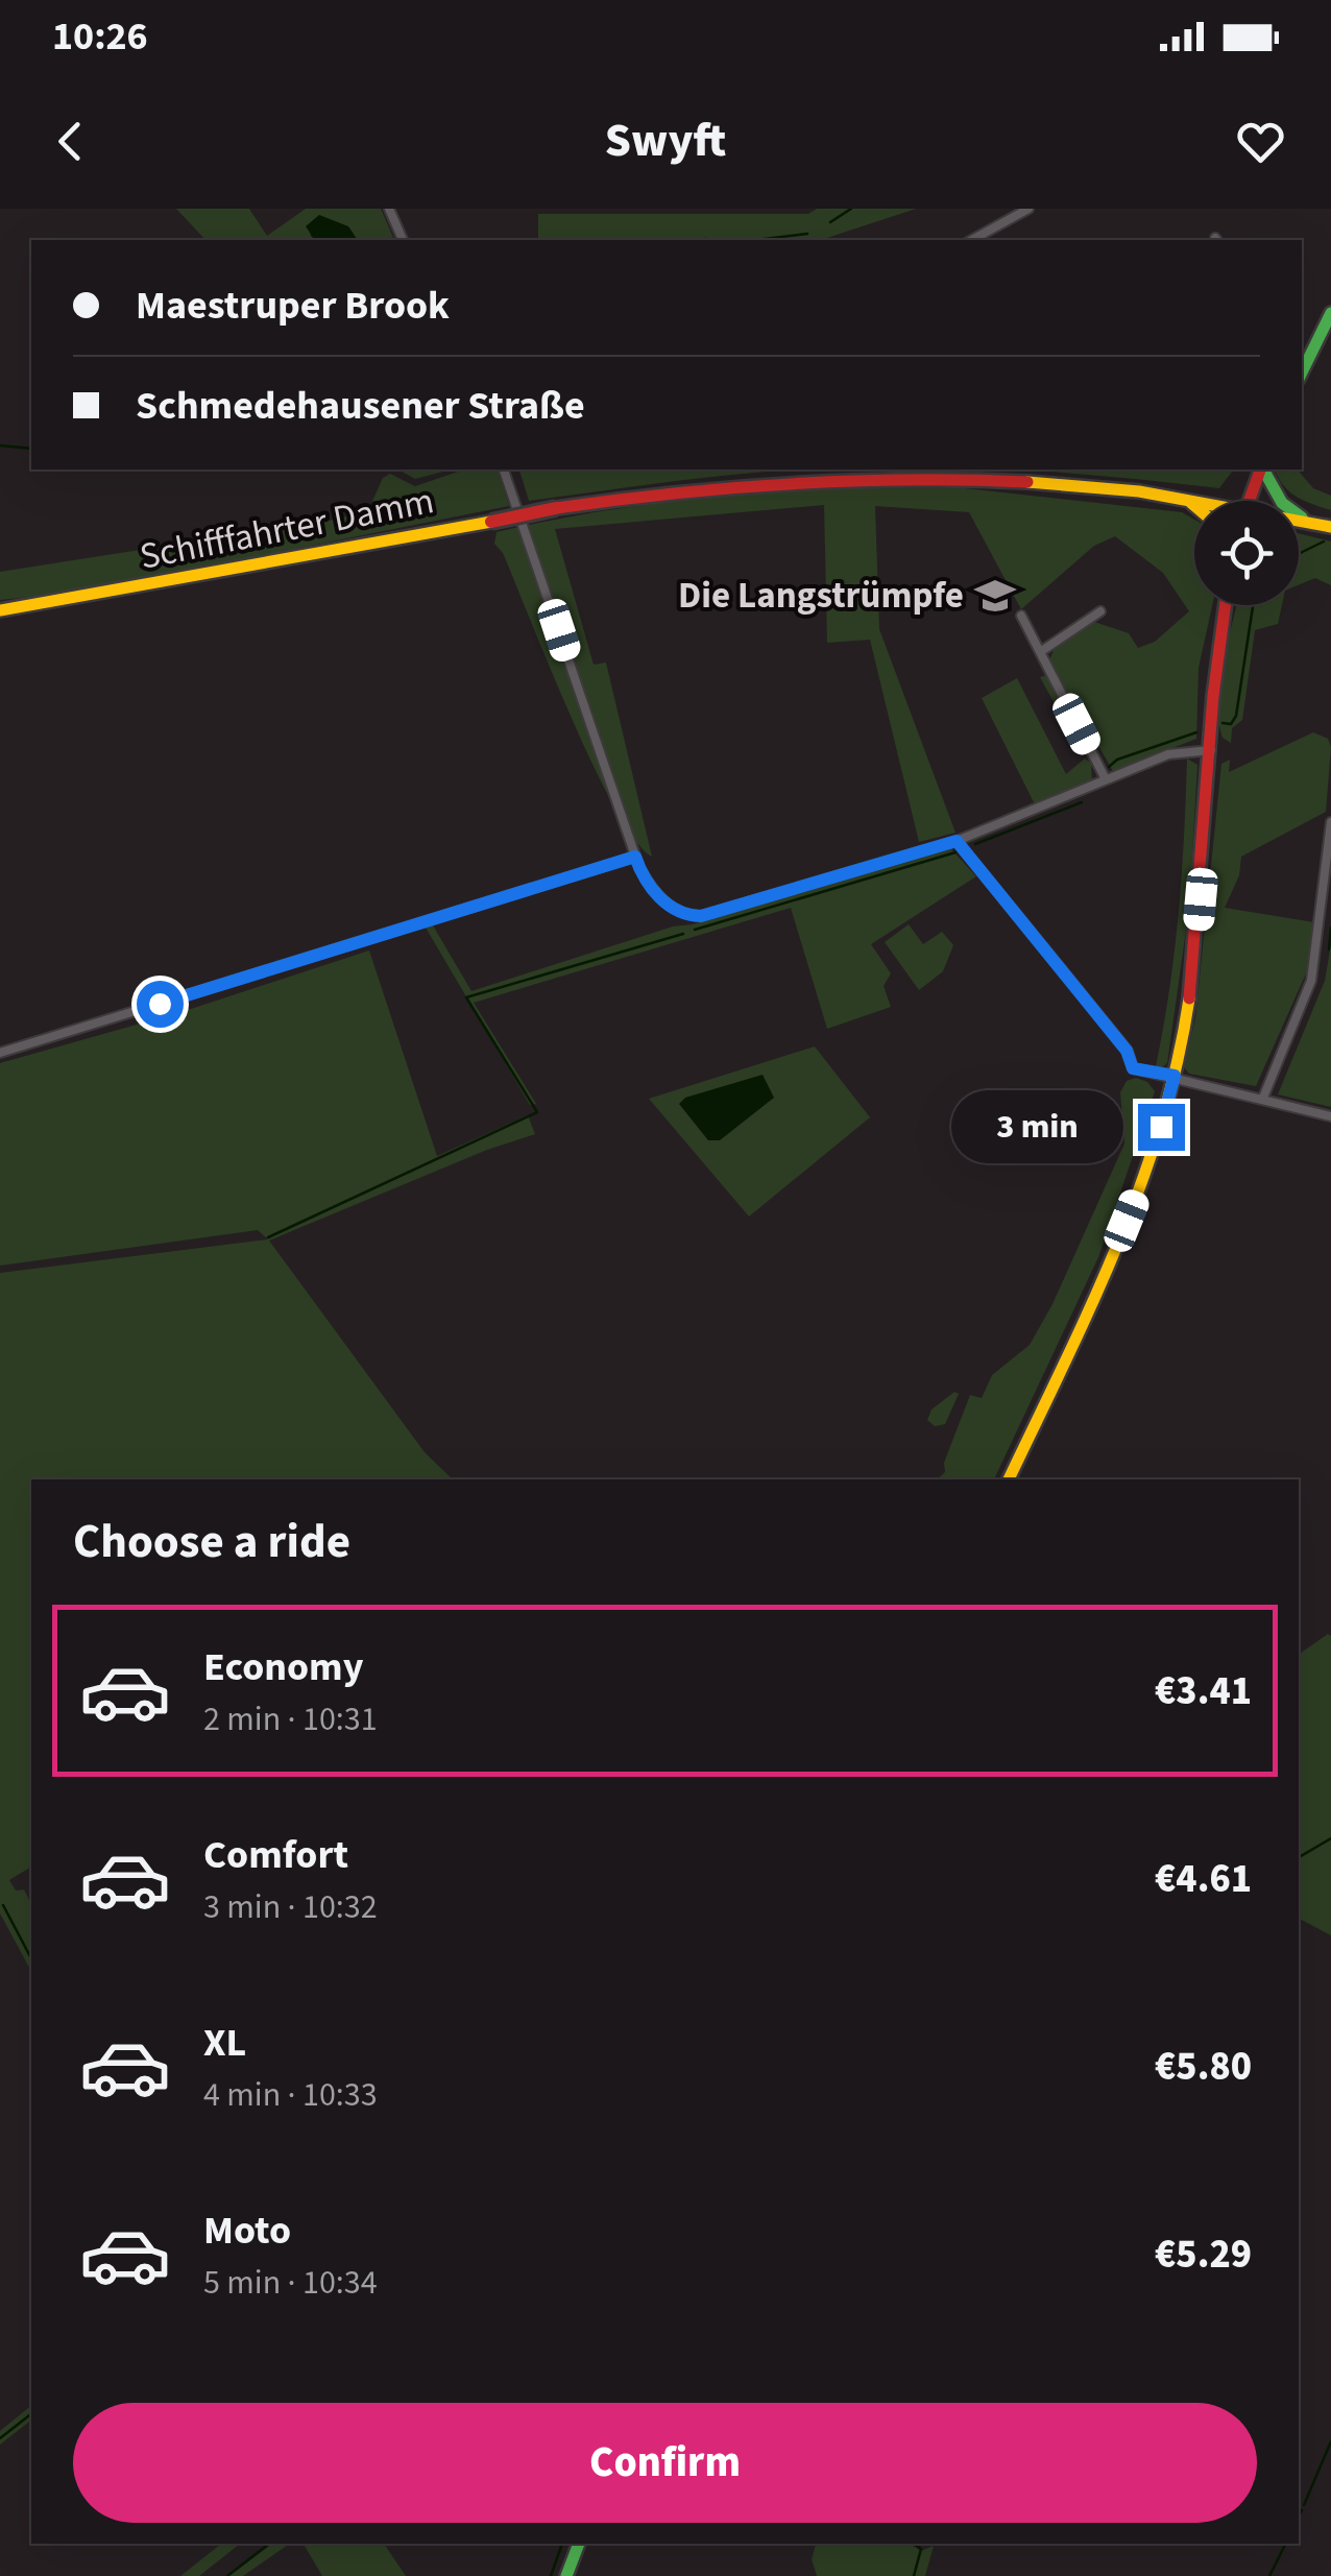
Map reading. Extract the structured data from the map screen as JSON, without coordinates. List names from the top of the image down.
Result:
{
  "streets": {
    "main road": ["Schifffahrter Damm"]
  },
  "places": {
    "school or university": ["Die Langstrümpfe"]
  },
  "page": {
    "status": "10:26",
    "header": "Swyft",
    "banner": ["Maestruper Brook", "Schmedehausener Straße"],
    "bubble": "3 min",
    "heading": "Choose a ride",
    "list": [
      {
        "name": "Economy",
        "note": "2 min · 10:31",
        "value": "€3.41"
      },
      {
        "name": "Comfort",
        "note": "3 min · 10:32",
        "value": "€4.61"
      },
      {
        "name": "XL",
        "note": "4 min · 10:33",
        "value": "€5.80"
      },
      {
        "name": "Moto",
        "note": "5 min · 10:34",
        "value": "€5.29"
      }
    ],
    "buttons": "Confirm"
  }
}
